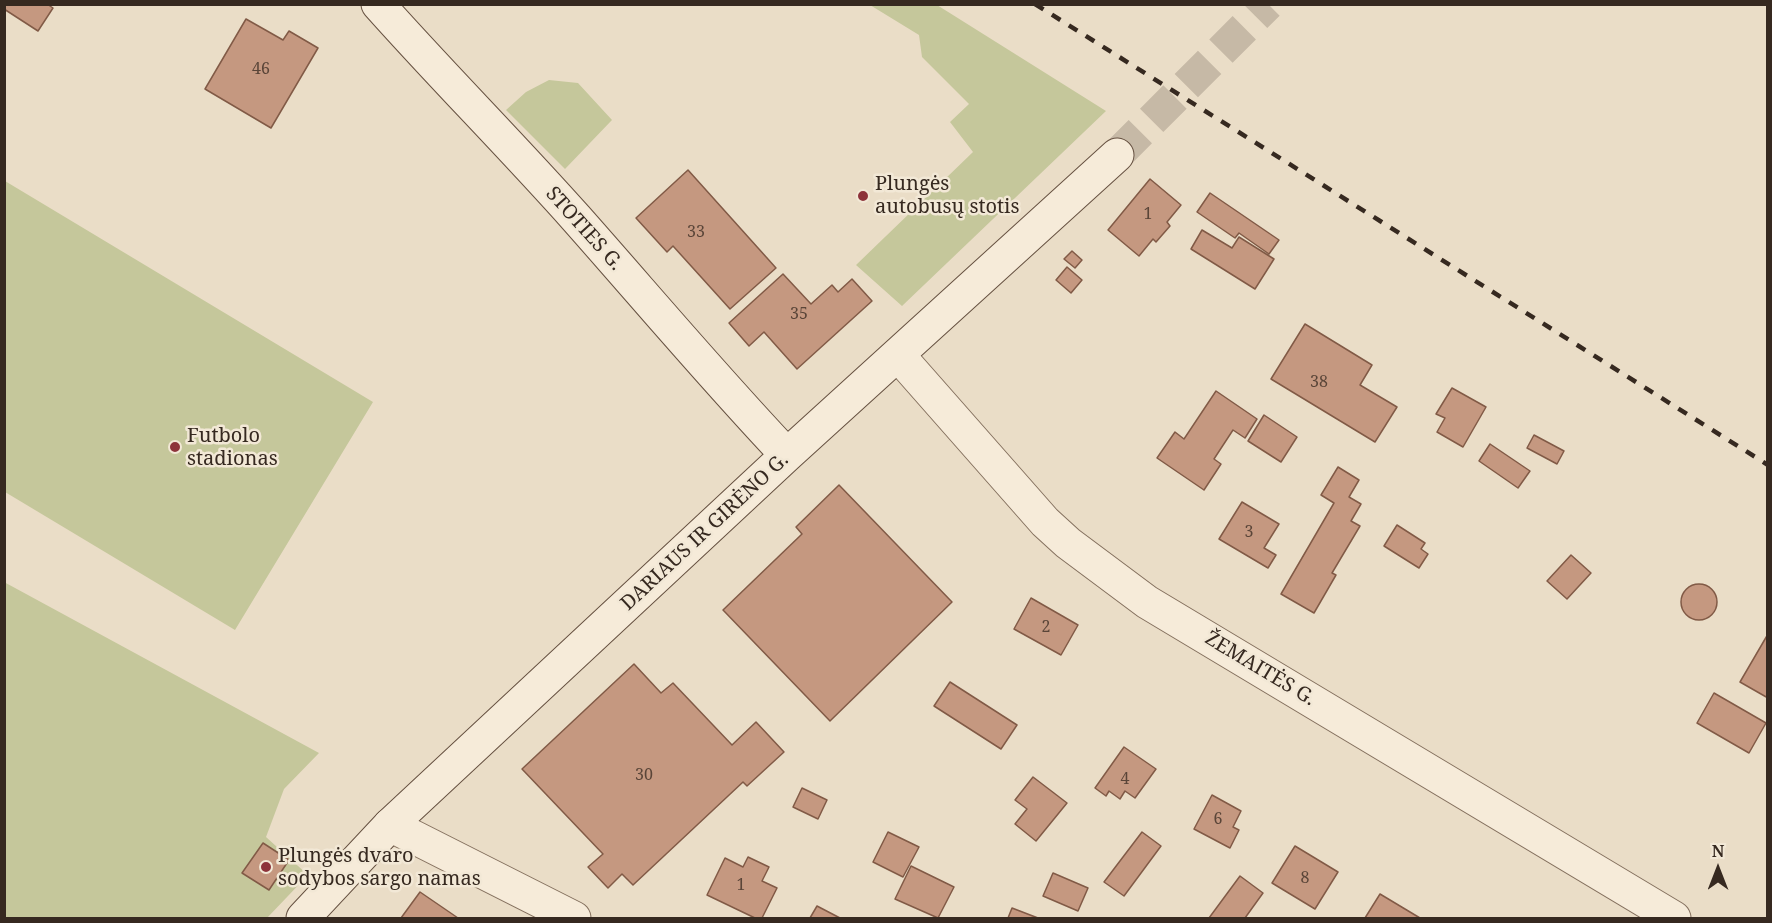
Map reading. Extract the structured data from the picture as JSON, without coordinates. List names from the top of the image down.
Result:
{
  "streets": {
    "main road": ["STOTIES G.", "DARIAUS IR GIRĖNO G.", "ŽEMAITĖS G."]
  },
  "crossings": [
    ["STOTIES G.", "DARIAUS IR GIRĖNO G."],
    ["DARIAUS IR GIRĖNO G.", "ŽEMAITĖS G."]
  ],
  "places": ["Plungės autobusų stotis", "Futbolo stadionas", "Plungės dvaro sodybos sargo namas"],
  "house_numbers": [
    "46",
    "1",
    "33",
    "35",
    "38",
    "3",
    "2",
    "30",
    "4",
    "6",
    "8",
    "1"
  ],
  "north": "top"
}
